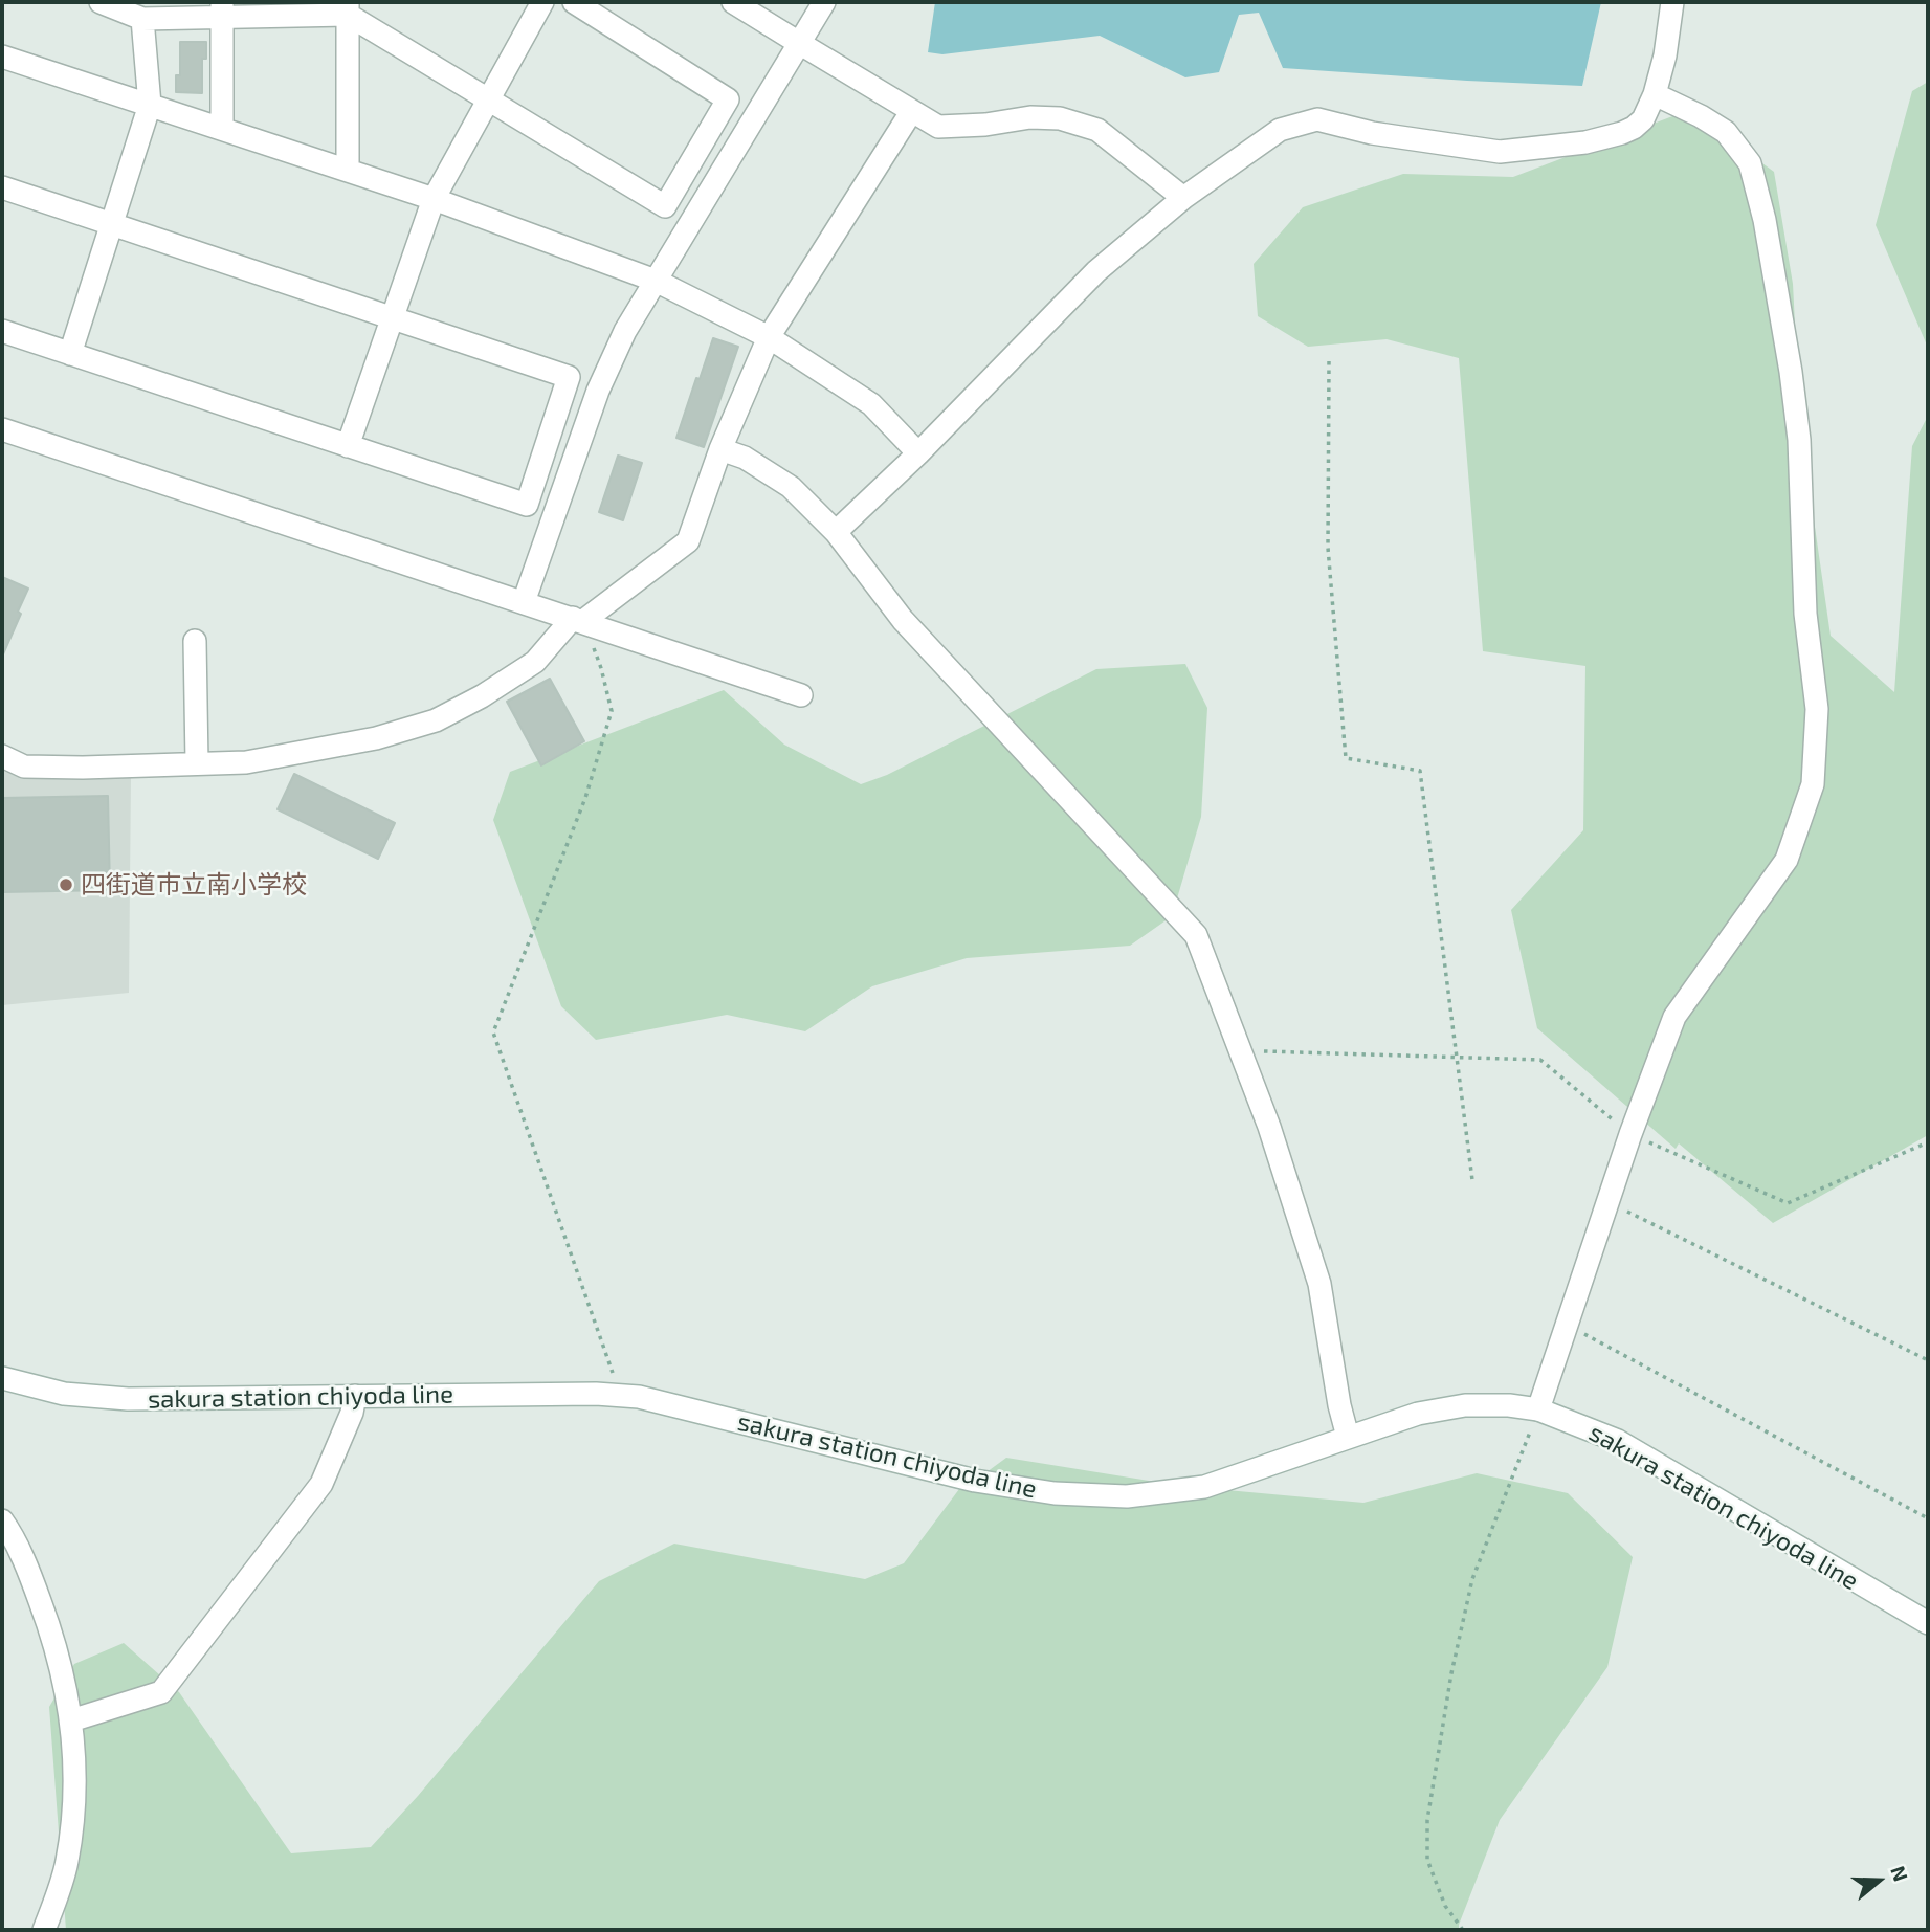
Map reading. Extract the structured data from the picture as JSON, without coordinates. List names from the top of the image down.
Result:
{
  "streets": {
    "street": ["sakura station chiyoda line"]
  },
  "places": ["四街道市立南小学校"],
  "north": "right"
}
